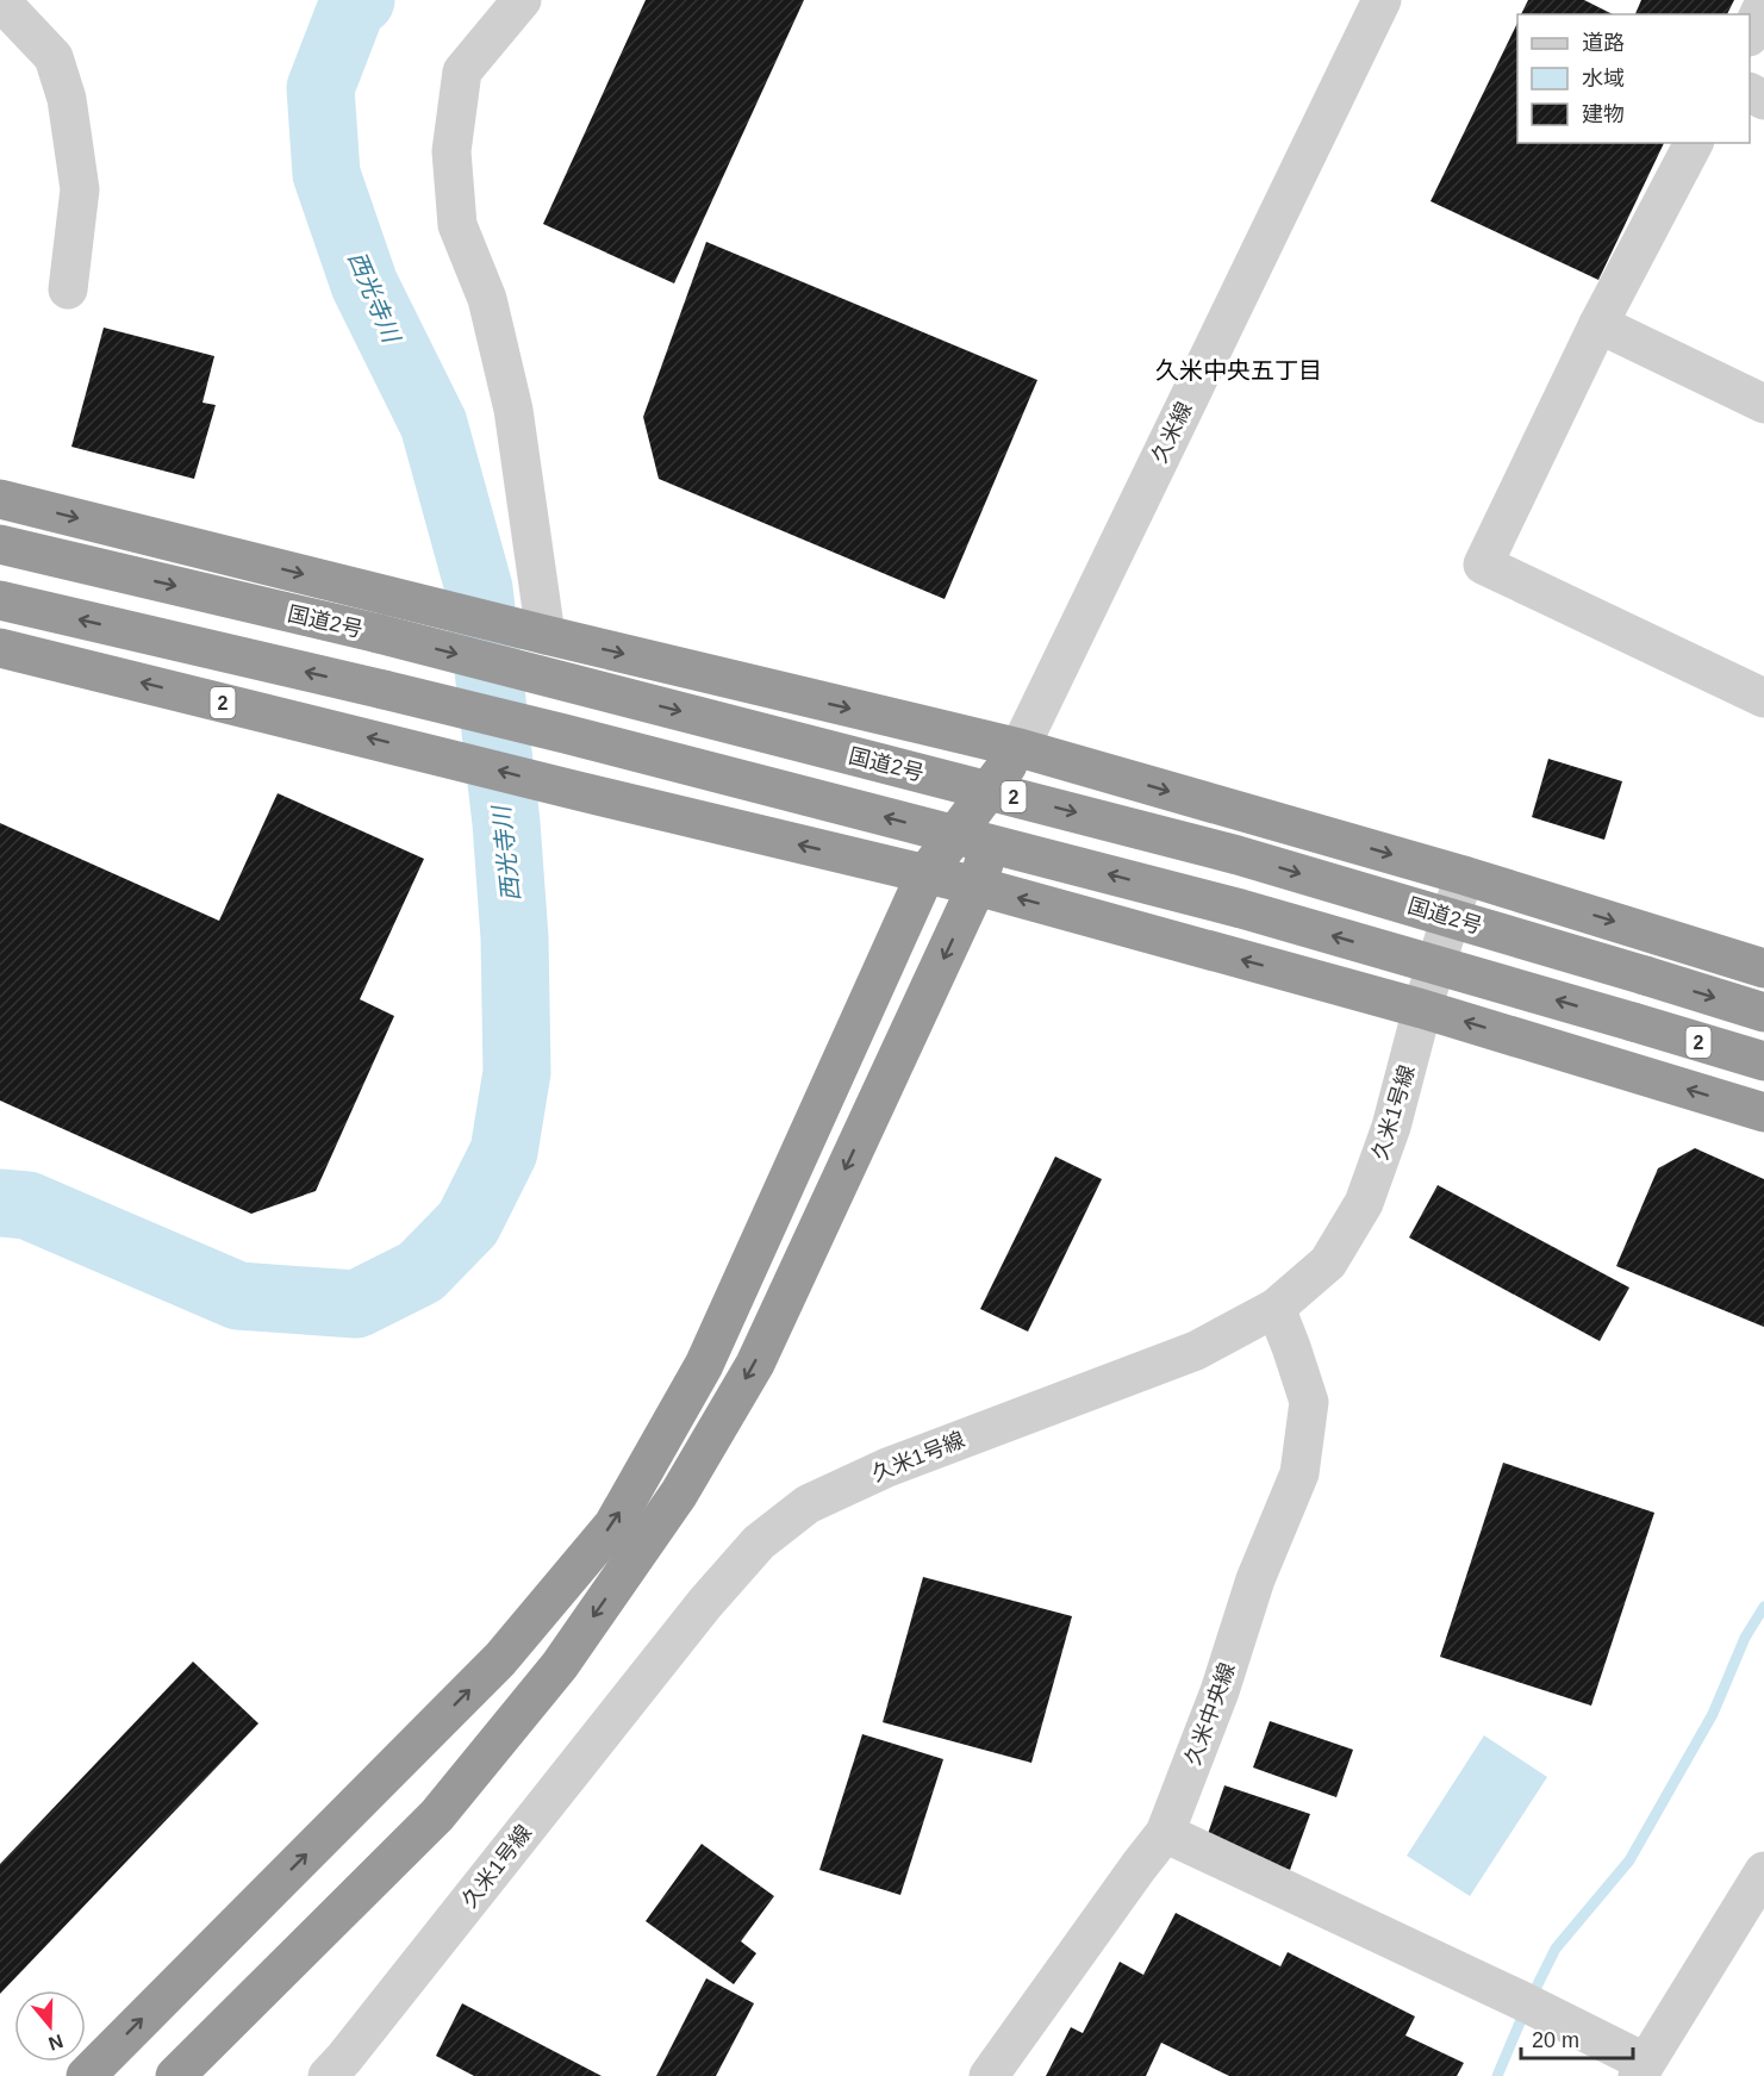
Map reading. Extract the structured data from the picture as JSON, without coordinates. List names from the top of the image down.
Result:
{
  "streets": {
    "highway": ["国道2号", "2"],
    "street": ["久米線", "久米1号線", "久米中央線"]
  },
  "crossings": [
    ["久米線", "2"],
    ["2", "久米1号線"],
    ["久米1号線", "久米中央線"]
  ],
  "districts": ["久米中央五丁目"],
  "water": ["西光寺川"],
  "legend": ["道路", "水域", "建物"],
  "scale_bar": "20 m",
  "north": "bottom"
}
